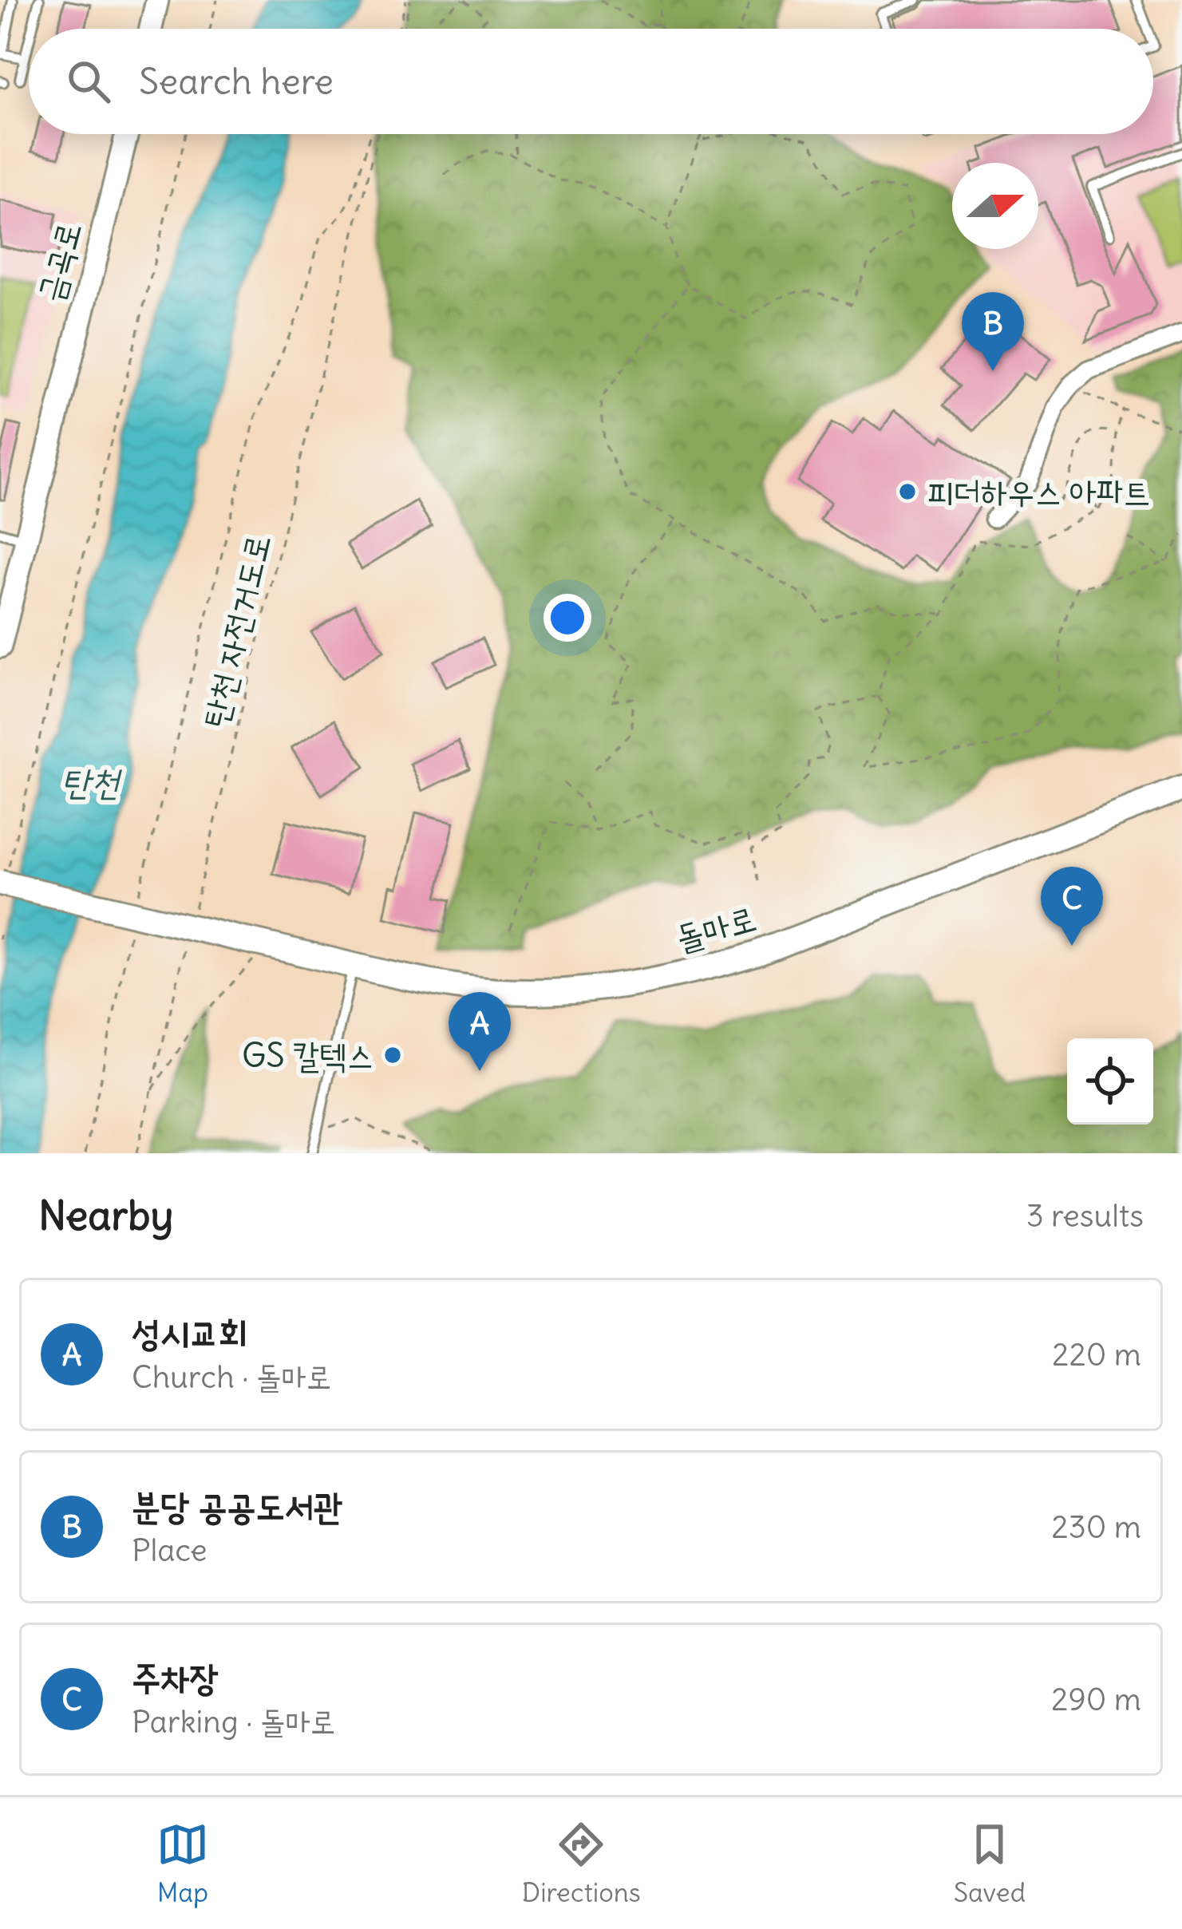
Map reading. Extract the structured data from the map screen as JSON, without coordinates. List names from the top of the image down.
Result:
{
  "streets": {
    "main road": ["금곡로", "돌마로"],
    "path": ["탄천 자전거도로"]
  },
  "water": ["탄천"],
  "places": ["피더하우스 아파트", "GS 칼텍스"],
  "north": "right",
  "page": {
    "search": "Search here",
    "pins": ["B", "C", "A"],
    "heading": ["Nearby", "3 results"],
    "list": [
      {
        "mark": "A",
        "name": "성시교회",
        "note": "Church · 돌마로",
        "value": "220 m"
      },
      {
        "mark": "B",
        "name": "분당 공공도서관",
        "note": "Place",
        "value": "230 m"
      },
      {
        "mark": "C",
        "name": "주차장",
        "note": "Parking · 돌마로",
        "value": "290 m"
      }
    ],
    "nav": ["Map", "Directions", "Saved"]
  }
}
